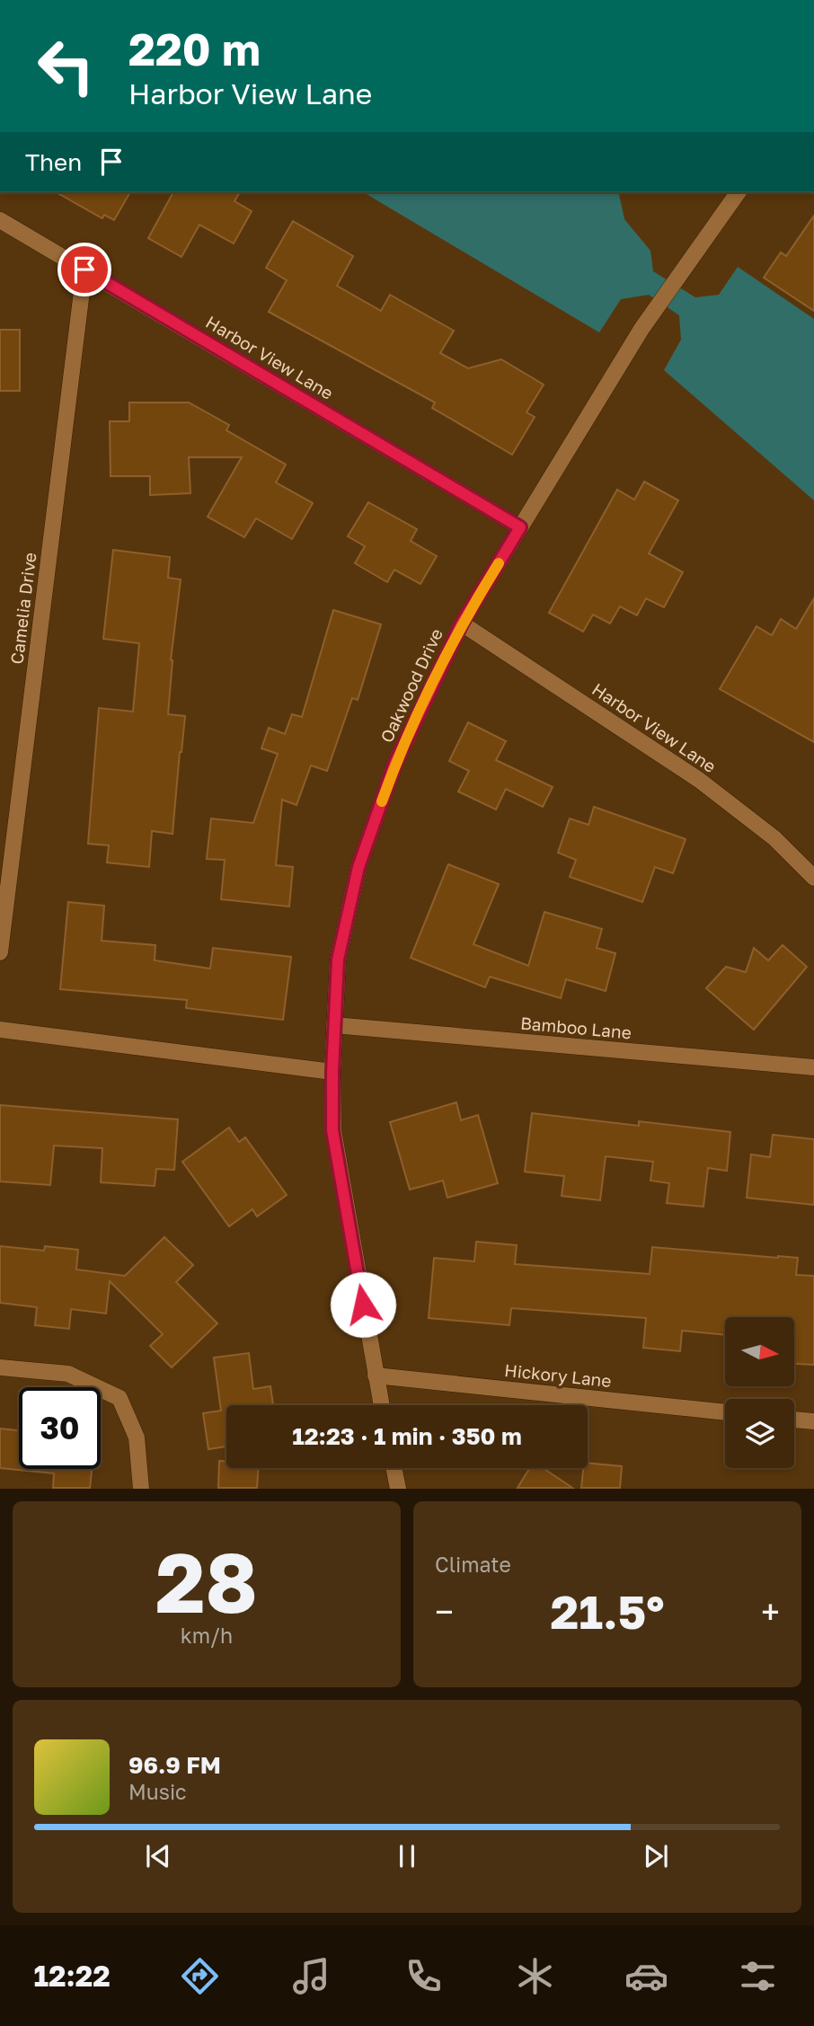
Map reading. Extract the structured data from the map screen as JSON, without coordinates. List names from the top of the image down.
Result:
{
  "streets": {
    "street": [
      "Harbor View Lane",
      "Camelia Drive",
      "Oakwood Drive",
      "Bamboo Lane",
      "Hickory Lane"
    ]
  },
  "crossings": [
    ["Harbor View Lane", "Camelia Drive"],
    ["Harbor View Lane", "Oakwood Drive"],
    ["Oakwood Drive", "Bamboo Lane"],
    ["Oakwood Drive", "Hickory Lane"]
  ],
  "north": "right",
  "page": {
    "turn": ["220 m", "Harbor View Lane"],
    "then": "Then",
    "limit": "30",
    "trip": "12:23 · 1 min · 350 m",
    "tile": [
      ["28", "km/h"],
      "Climate"
    ],
    "heat": ["−", "21.5°", "+"],
    "song": ["96.9 FM", "Music"],
    "tabs": "12:22"
  }
}
